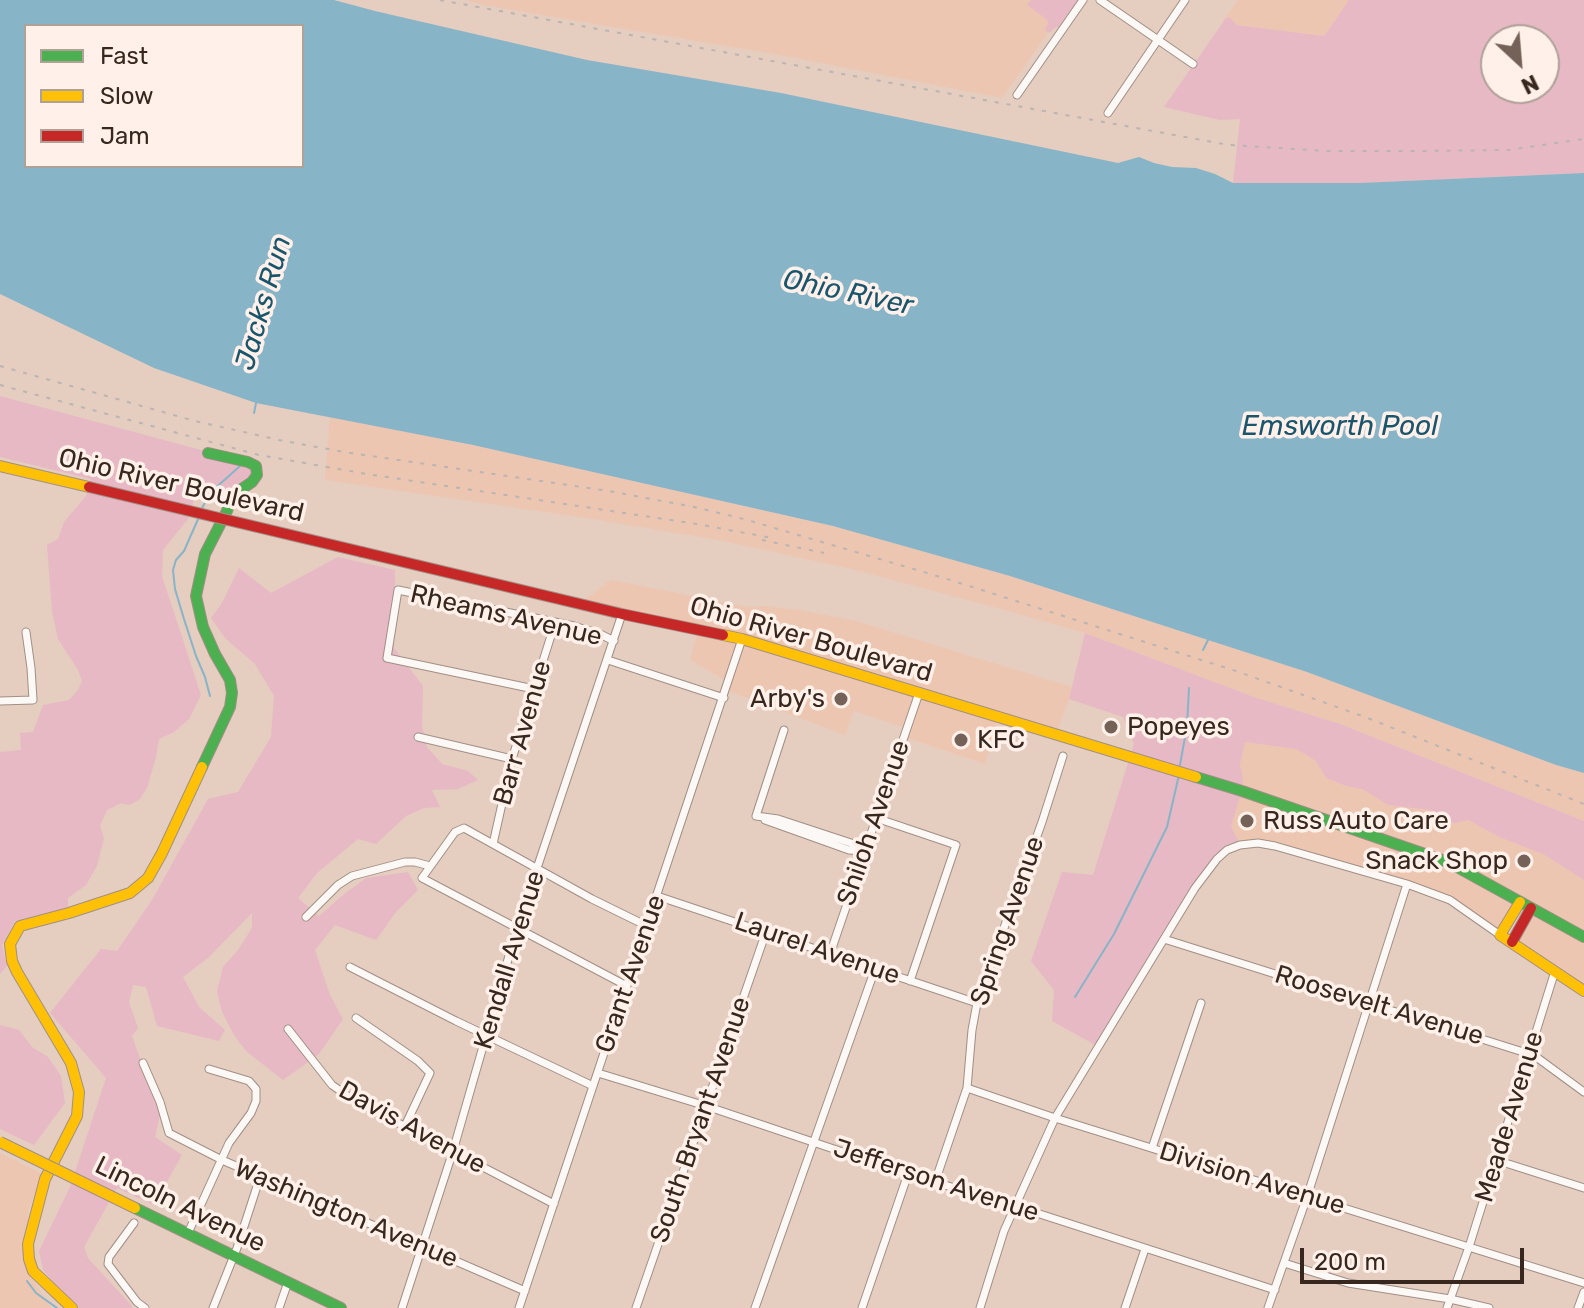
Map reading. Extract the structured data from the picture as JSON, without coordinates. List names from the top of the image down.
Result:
{
  "streets": {
    "main road": ["Ohio River Boulevard", "Lincoln Avenue"],
    "street": [
      "Rheams Avenue",
      "Barr Avenue",
      "Shiloh Avenue",
      "Spring Avenue",
      "Laurel Avenue",
      "Kendall Avenue",
      "Grant Avenue",
      "Roosevelt Avenue",
      "Meade Avenue",
      "South Bryant Avenue",
      "Davis Avenue",
      "Division Avenue",
      "Jefferson Avenue",
      "Washington Avenue"
    ]
  },
  "crossings": [
    ["Ohio River Boulevard", "Shiloh Avenue"],
    ["Ohio River Boulevard", "Kendall Avenue"],
    ["Ohio River Boulevard", "Grant Avenue"],
    ["Rheams Avenue", "Barr Avenue"],
    ["Rheams Avenue", "Kendall Avenue"],
    ["Shiloh Avenue", "Laurel Avenue"],
    ["Spring Avenue", "Laurel Avenue"],
    ["Spring Avenue", "Division Avenue"],
    ["Spring Avenue", "Jefferson Avenue"],
    ["Laurel Avenue", "Grant Avenue"],
    ["Laurel Avenue", "South Bryant Avenue"],
    ["Kendall Avenue", "Davis Avenue"],
    ["Kendall Avenue", "Washington Avenue"],
    ["Grant Avenue", "Davis Avenue"],
    ["Grant Avenue", "Jefferson Avenue"],
    ["Grant Avenue", "Washington Avenue"],
    ["Roosevelt Avenue", "Meade Avenue"],
    ["Meade Avenue", "Division Avenue"],
    ["South Bryant Avenue", "Jefferson Avenue"]
  ],
  "water": ["Ohio River", "Jacks Run", "Emsworth Pool"],
  "places": [
    "Arby's",
    "Popeyes",
    "KFC",
    "Russ Auto Care",
    "Snack Shop"
  ],
  "legend": ["Fast", "Slow", "Jam"],
  "scale_bar": "200 m",
  "north": "bottom right"
}
